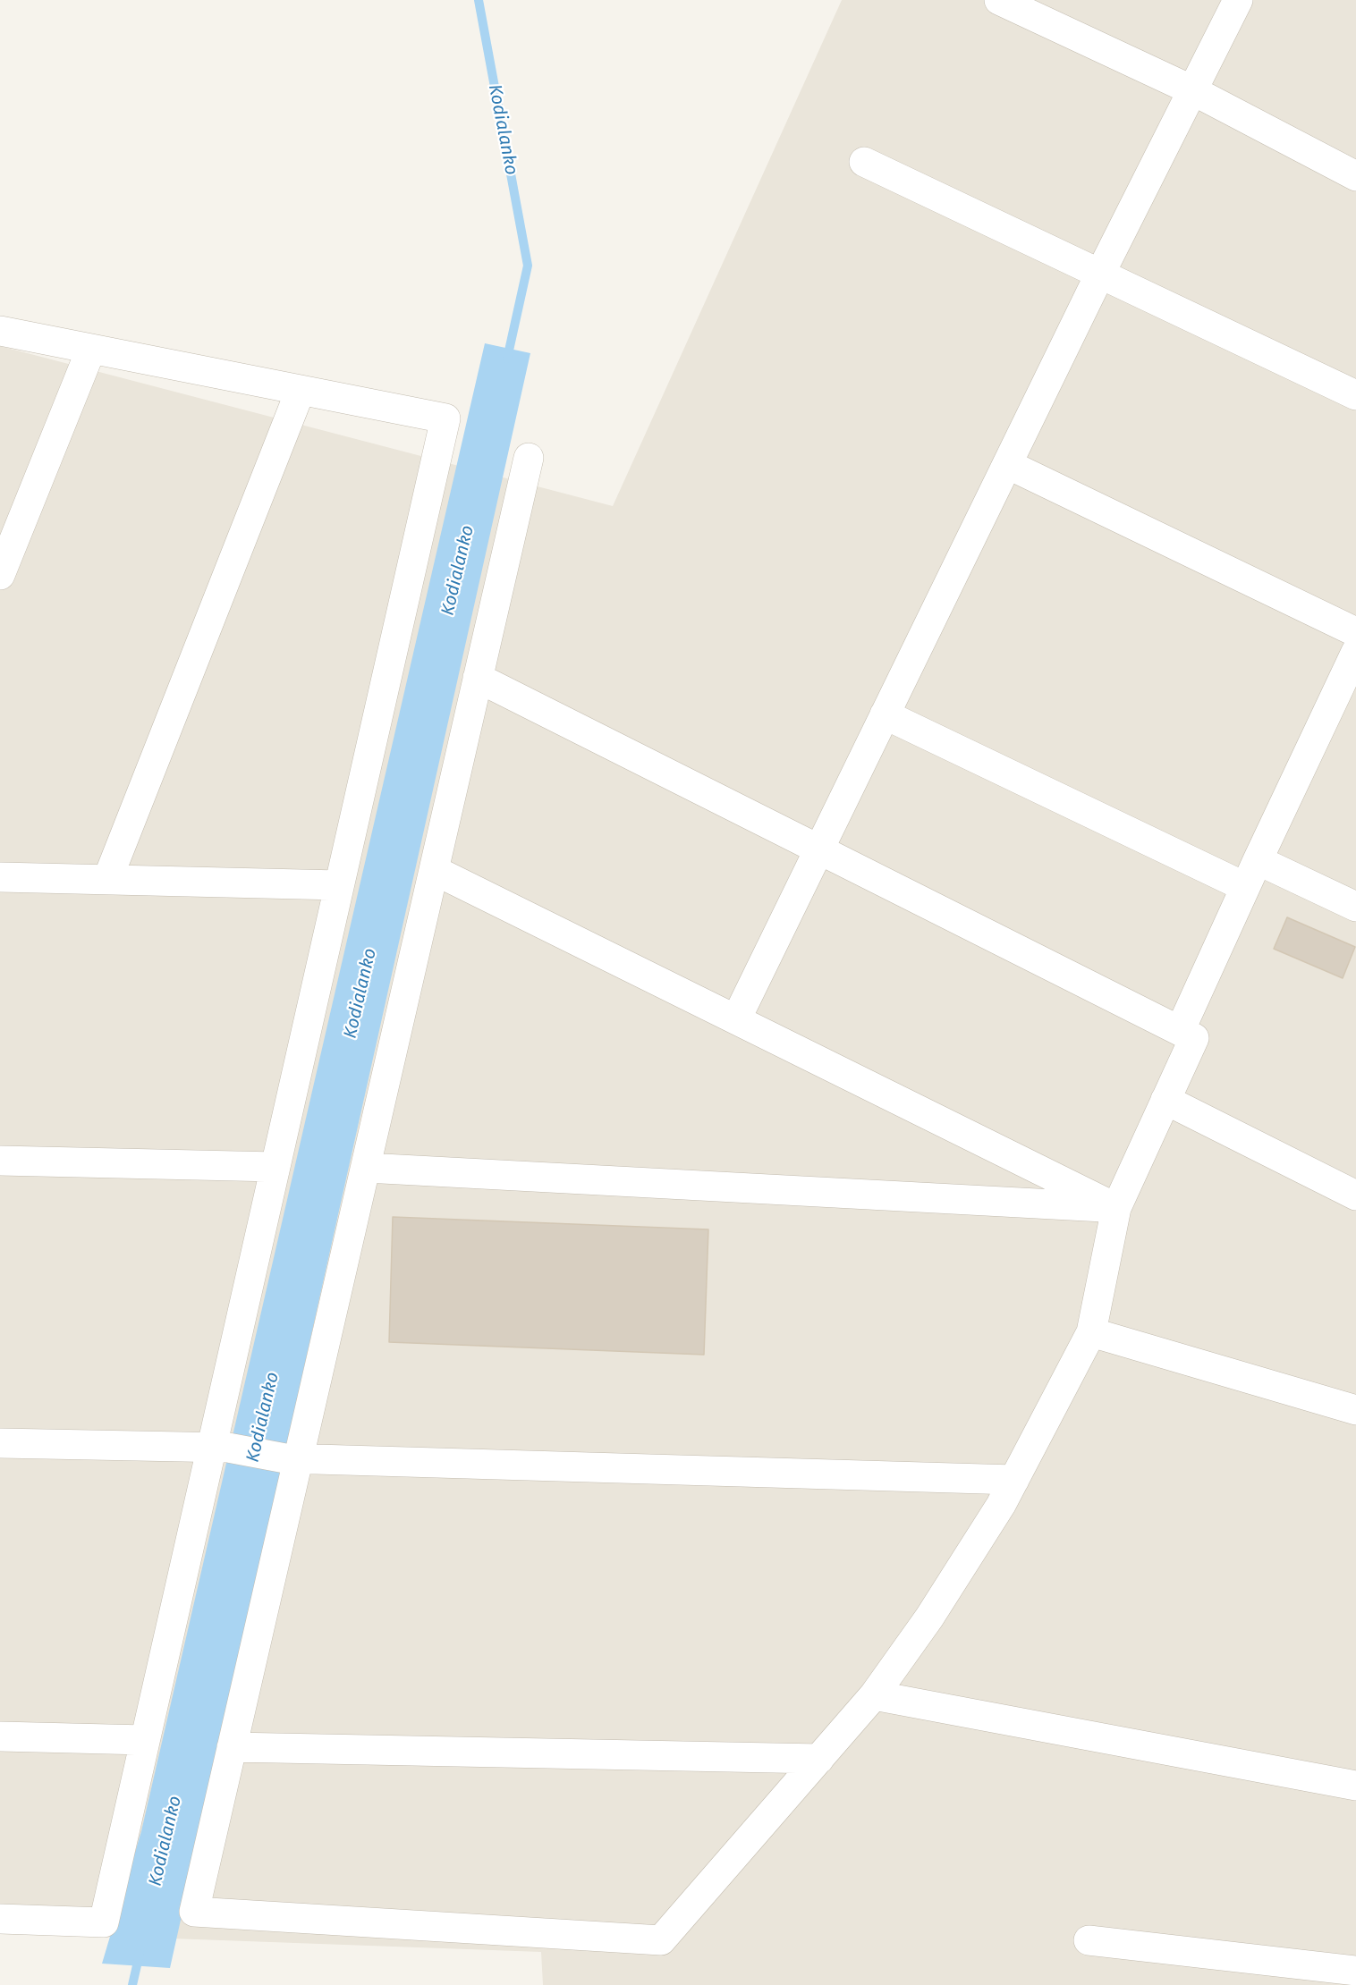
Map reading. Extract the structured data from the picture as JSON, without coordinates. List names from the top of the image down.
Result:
{
  "water": ["Kodialanko"]
}
